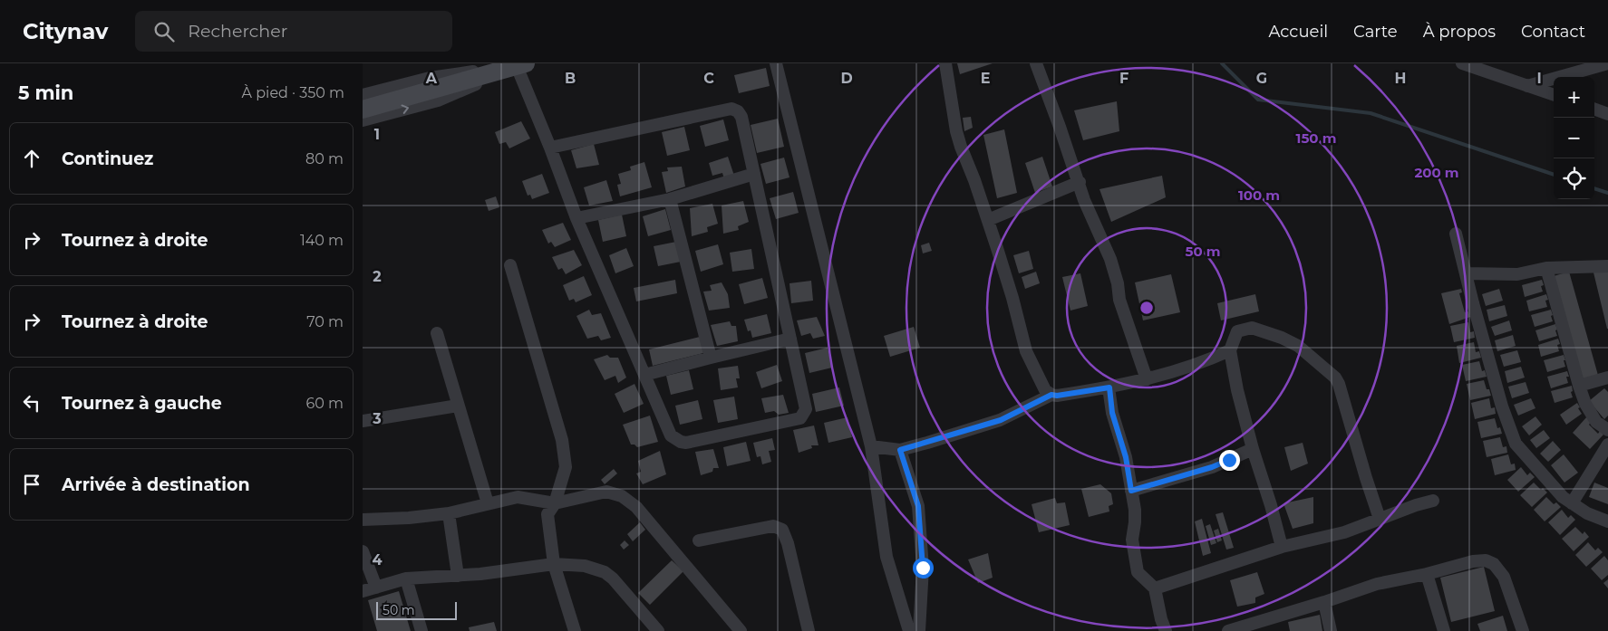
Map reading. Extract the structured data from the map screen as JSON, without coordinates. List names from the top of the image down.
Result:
{
  "scale_bar": "50 m",
  "page": {
    "header": "Citynav",
    "search": "Rechercher",
    "nav": [
      "Accueil",
      "Carte",
      "À propos",
      "Contact"
    ],
    "heading": ["5 min", "À pied · 350 m"],
    "map_buttons": ["+", "−"],
    "list": [
      ["Continuez", "80 m"],
      ["Tournez à droite", "140 m"],
      ["Tournez à droite", "70 m"],
      ["Tournez à gauche", "60 m"],
      "Arrivée à destination"
    ],
    "scale": "50 m"
  },
  "grid": {
    "columns": [
      "A",
      "B",
      "C",
      "D",
      "E",
      "F",
      "G",
      "H",
      "I"
    ],
    "rows": [
      "1",
      "2",
      "3",
      "4"
    ]
  },
  "rings": [
    "150 m",
    "200 m",
    "100 m",
    "50 m"
  ]
}
